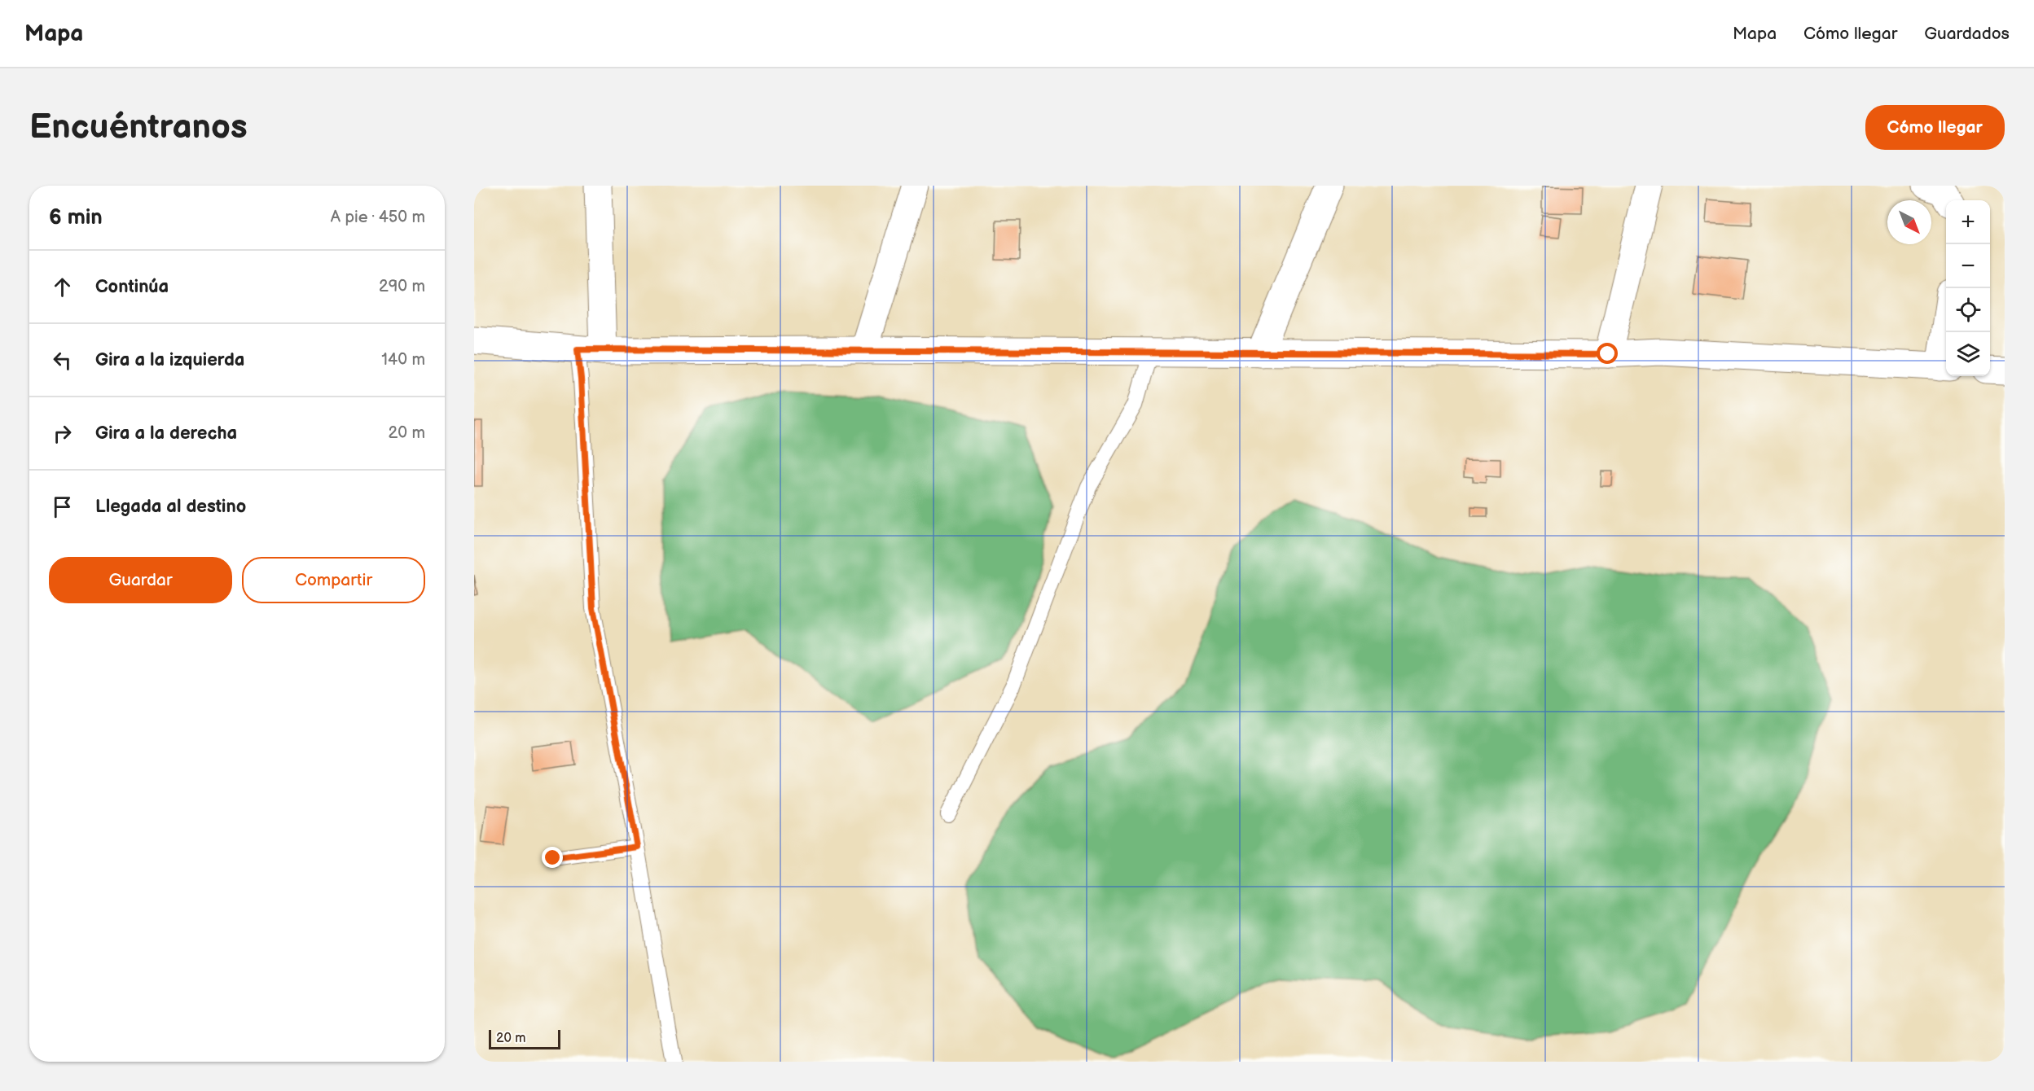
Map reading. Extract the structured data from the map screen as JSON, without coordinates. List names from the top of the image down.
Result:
{
  "scale_bar": "20 m",
  "north": "bottom right",
  "page": {
    "header": "Mapa",
    "nav": ["Mapa", "Cómo llegar", "Guardados"],
    "buttons": [
      "Cómo llegar",
      ["Guardar", "Compartir"]
    ],
    "title": "Encuéntranos",
    "heading": ["6 min", "A pie · 450 m"],
    "map_buttons": ["+", "−"],
    "list": [
      ["Continúa", "290 m"],
      ["Gira a la izquierda", "140 m"],
      ["Gira a la derecha", "20 m"],
      "Llegada al destino"
    ],
    "scale": "20 m"
  }
}
